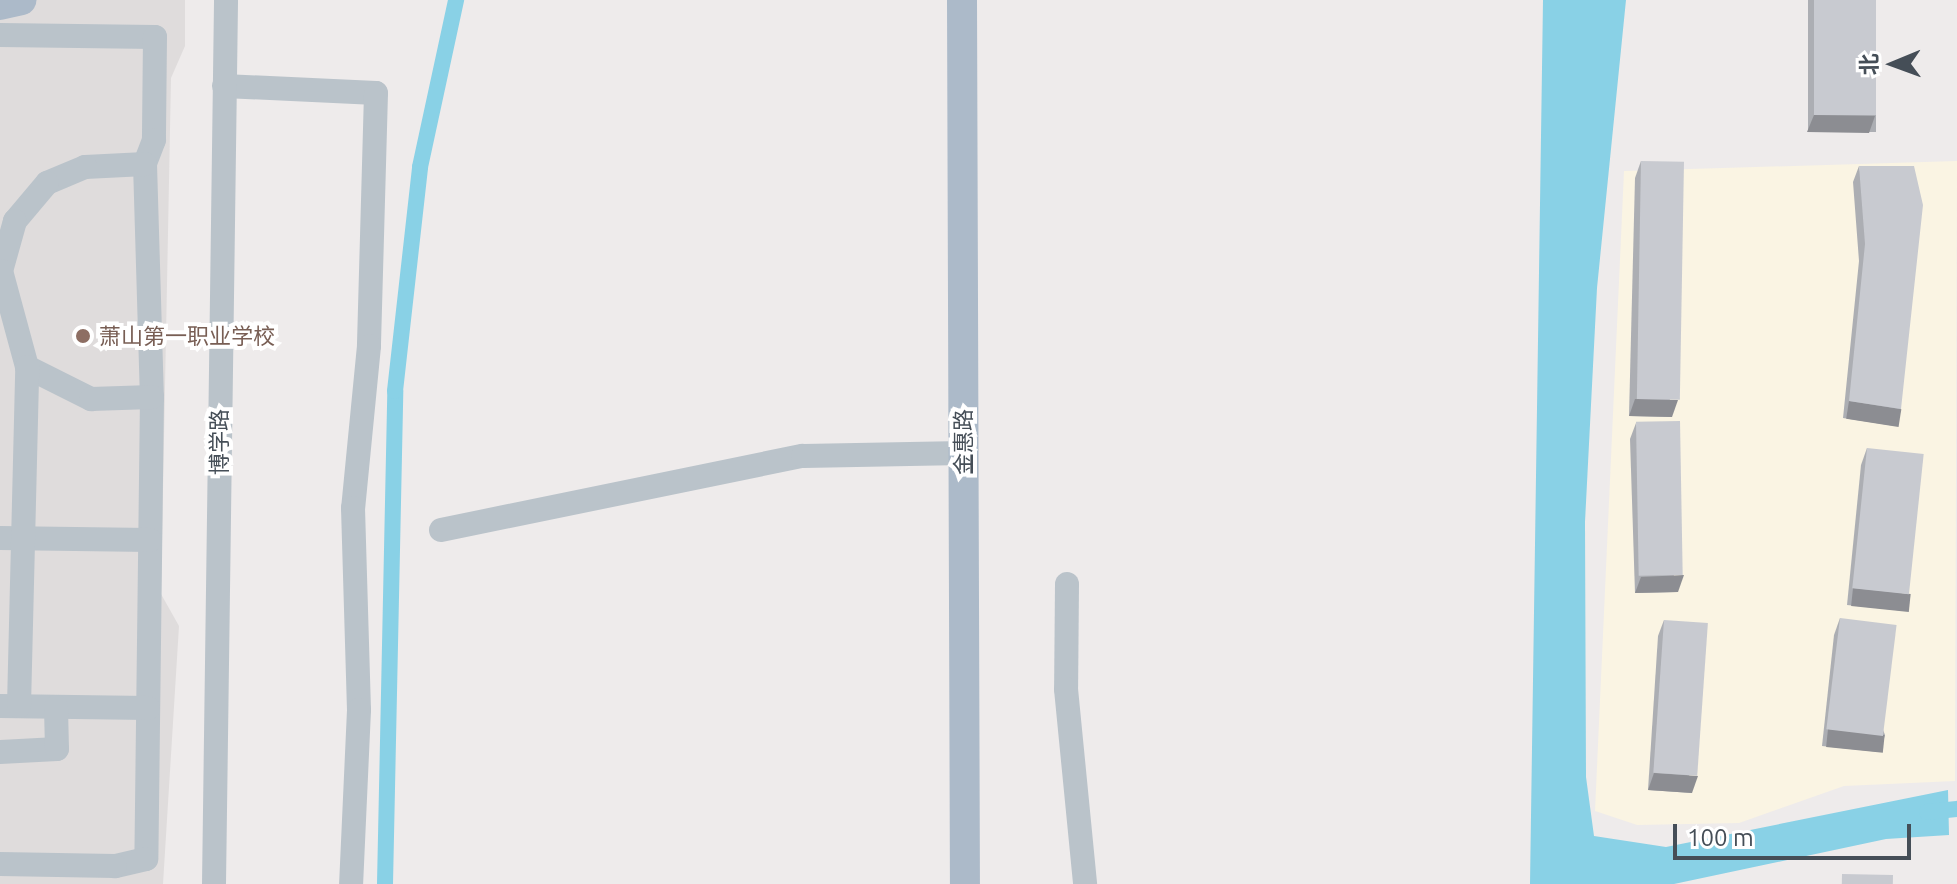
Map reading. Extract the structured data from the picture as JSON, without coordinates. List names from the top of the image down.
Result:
{
  "streets": {
    "main road": ["金惠路"],
    "street": ["博学路"]
  },
  "places": ["萧山第一职业学校"],
  "scale_bar": "100 m",
  "north": "left"
}
